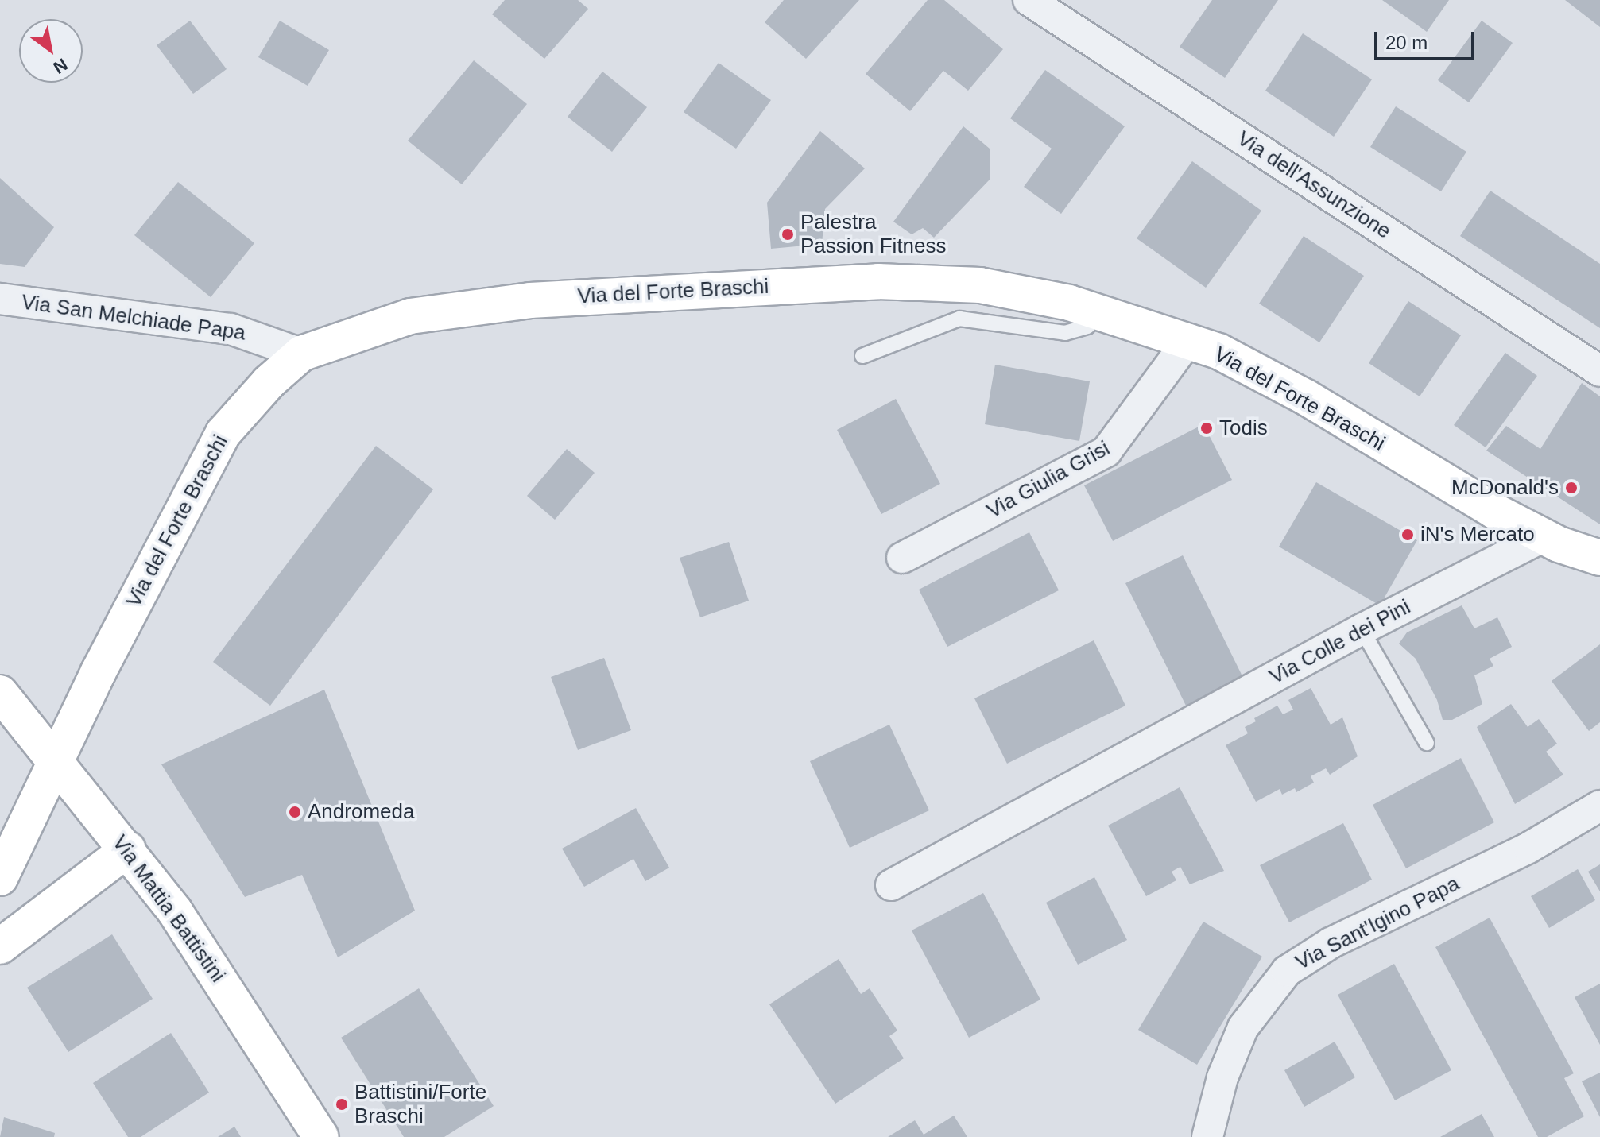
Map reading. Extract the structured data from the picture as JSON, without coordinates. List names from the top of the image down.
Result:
{
  "streets": {
    "street": [
      "Via dell'Assunzione",
      "Via del Forte Braschi",
      "Via San Melchiade Papa",
      "Via Giulia Grisi",
      "Via Colle dei Pini",
      "Via Mattia Battistini",
      "Via Sant'Igino Papa"
    ]
  },
  "crossings": [
    ["Via del Forte Braschi", "Via San Melchiade Papa"],
    ["Via del Forte Braschi", "Via Giulia Grisi"],
    ["Via del Forte Braschi", "Via Colle dei Pini"],
    ["Via del Forte Braschi", "Via Mattia Battistini"]
  ],
  "places": [
    "Palestra Passion Fitness",
    "Todis",
    "McDonald's",
    "iN's Mercato",
    "Andromeda",
    "Battistini/Forte Braschi"
  ],
  "scale_bar": "20 m",
  "north": "bottom right"
}
